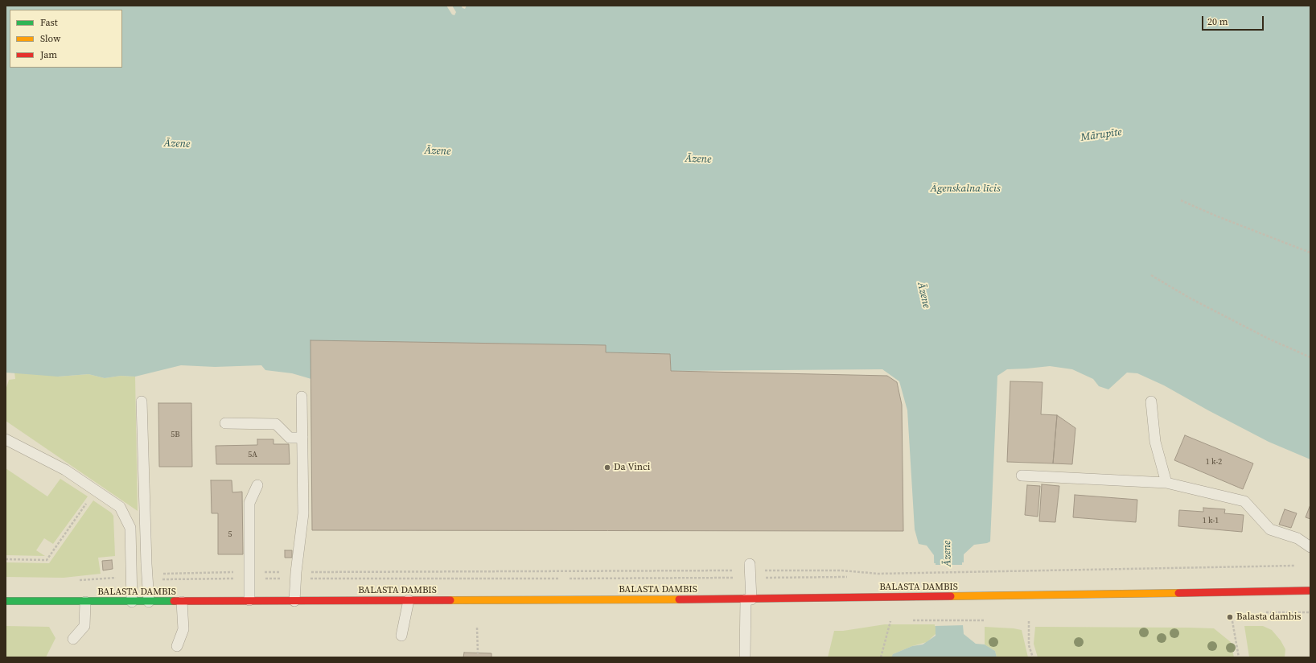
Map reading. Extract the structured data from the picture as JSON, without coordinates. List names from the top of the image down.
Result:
{
  "streets": {
    "street": ["BALASTA DAMBIS"]
  },
  "water": ["Mārupīte", "Āzene", "Āgenskalna līcis"],
  "places": ["Da Vinci", "Balasta dambis"],
  "house_numbers": [
    "5B",
    "5A",
    "1 k-2",
    "1 k-1",
    "5"
  ],
  "legend": ["Fast", "Slow", "Jam"],
  "scale_bar": "20 m"
}
